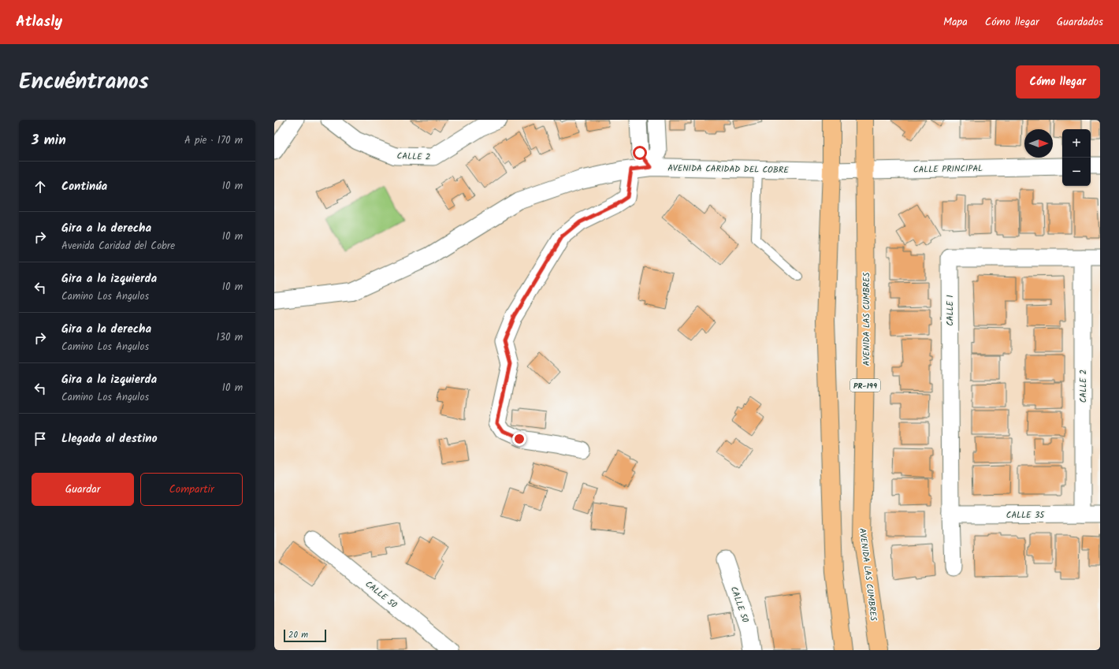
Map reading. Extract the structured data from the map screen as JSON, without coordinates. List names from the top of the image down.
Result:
{
  "streets": {
    "highway": ["AVENIDA LAS CUMBRES", "PR-199"],
    "street": [
      "CALLE 2",
      "AVENIDA CARIDAD DEL COBRE",
      "CALLE PRINCIPAL",
      "CALLE 1",
      "CALLE 35",
      "CALLE 50"
    ]
  },
  "crossings": [
    ["CALLE 2", "CALLE 1"],
    ["CALLE 2", "CALLE 35"],
    ["AVENIDA CARIDAD DEL COBRE", "CALLE PRINCIPAL"],
    ["CALLE PRINCIPAL", "AVENIDA LAS CUMBRES"],
    ["CALLE 1", "CALLE 35"]
  ],
  "scale_bar": "20 m",
  "north": "right",
  "page": {
    "header": "Atlasly",
    "nav": ["Mapa", "Cómo llegar", "Guardados"],
    "title": "Encuéntranos",
    "buttons": [
      "Cómo llegar",
      ["Guardar", "Compartir"]
    ],
    "heading": ["3 min", "A pie · 170 m"],
    "map_buttons": ["+", "−"],
    "list": [
      ["Continúa", "10 m"],
      ["Gira a la derecha", "Avenida Caridad del Cobre", "10 m"],
      ["Gira a la izquierda", "Camino Los Angulos", "10 m"],
      ["Gira a la derecha", "Camino Los Angulos", "130 m"],
      ["Gira a la izquierda", "Camino Los Angulos", "10 m"],
      "Llegada al destino"
    ],
    "scale": "20 m"
  }
}
